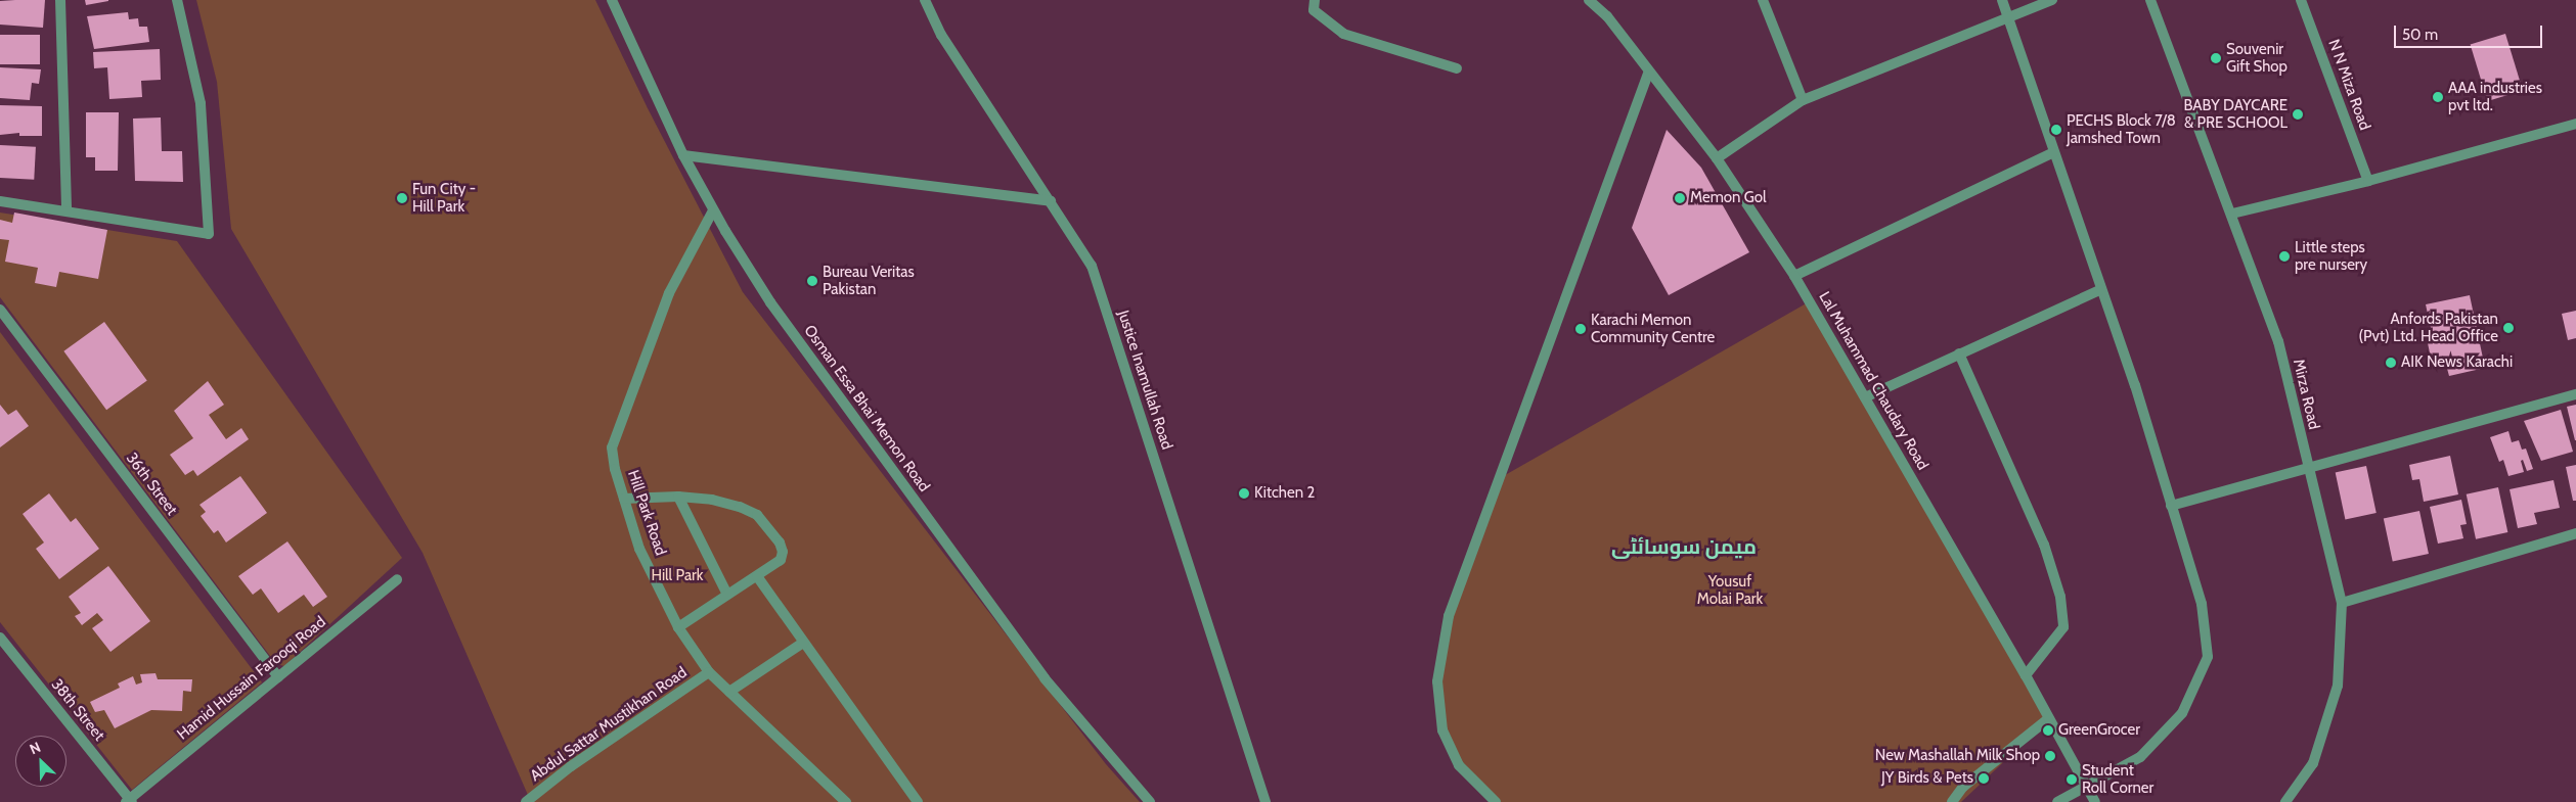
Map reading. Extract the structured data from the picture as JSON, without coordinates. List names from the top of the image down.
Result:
{
  "streets": {
    "street": [
      "N N Miza Road",
      "Justice Inamullah Road",
      "Lal Muhammad Chaudary Road",
      "Mirza Road",
      "Osman Essa Bhai Memon Road",
      "36th Street",
      "Hill Park Road",
      "Hamid Hussain Farooqi Road",
      "38th Street",
      "Abdul Sattar Mustikhan Road"
    ]
  },
  "crossings": [
    ["Osman Essa Bhai Memon Road", "Hill Park Road"],
    ["36th Street", "Hamid Hussain Farooqi Road"],
    ["Hill Park Road", "Abdul Sattar Mustikhan Road"],
    ["Hamid Hussain Farooqi Road", "38th Street"]
  ],
  "districts": ["میمن سوسائٹی"],
  "parks": ["Hill Park", "Yousuf Molai Park"],
  "places": [
    "Souvenir Gift Shop",
    "AAA industries pvt ltd.",
    "BABY DAYCARE & PRE SCHOOL",
    "PECHS Block 7/8 Jamshed Town",
    "Fun City - Hill Park",
    "Memon Gol",
    "Little steps pre nursery",
    "Bureau Veritas Pakistan",
    "Anfords Pakistan (Pvt) Ltd. Head Office",
    "Karachi Memon Community Centre",
    "AIK News Karachi",
    "Kitchen 2",
    "GreenGrocer",
    "New Mashallah Milk Shop",
    "JY Birds & Pets",
    "Student Roll Corner"
  ],
  "scale_bar": "50 m",
  "north": "top left"
}
